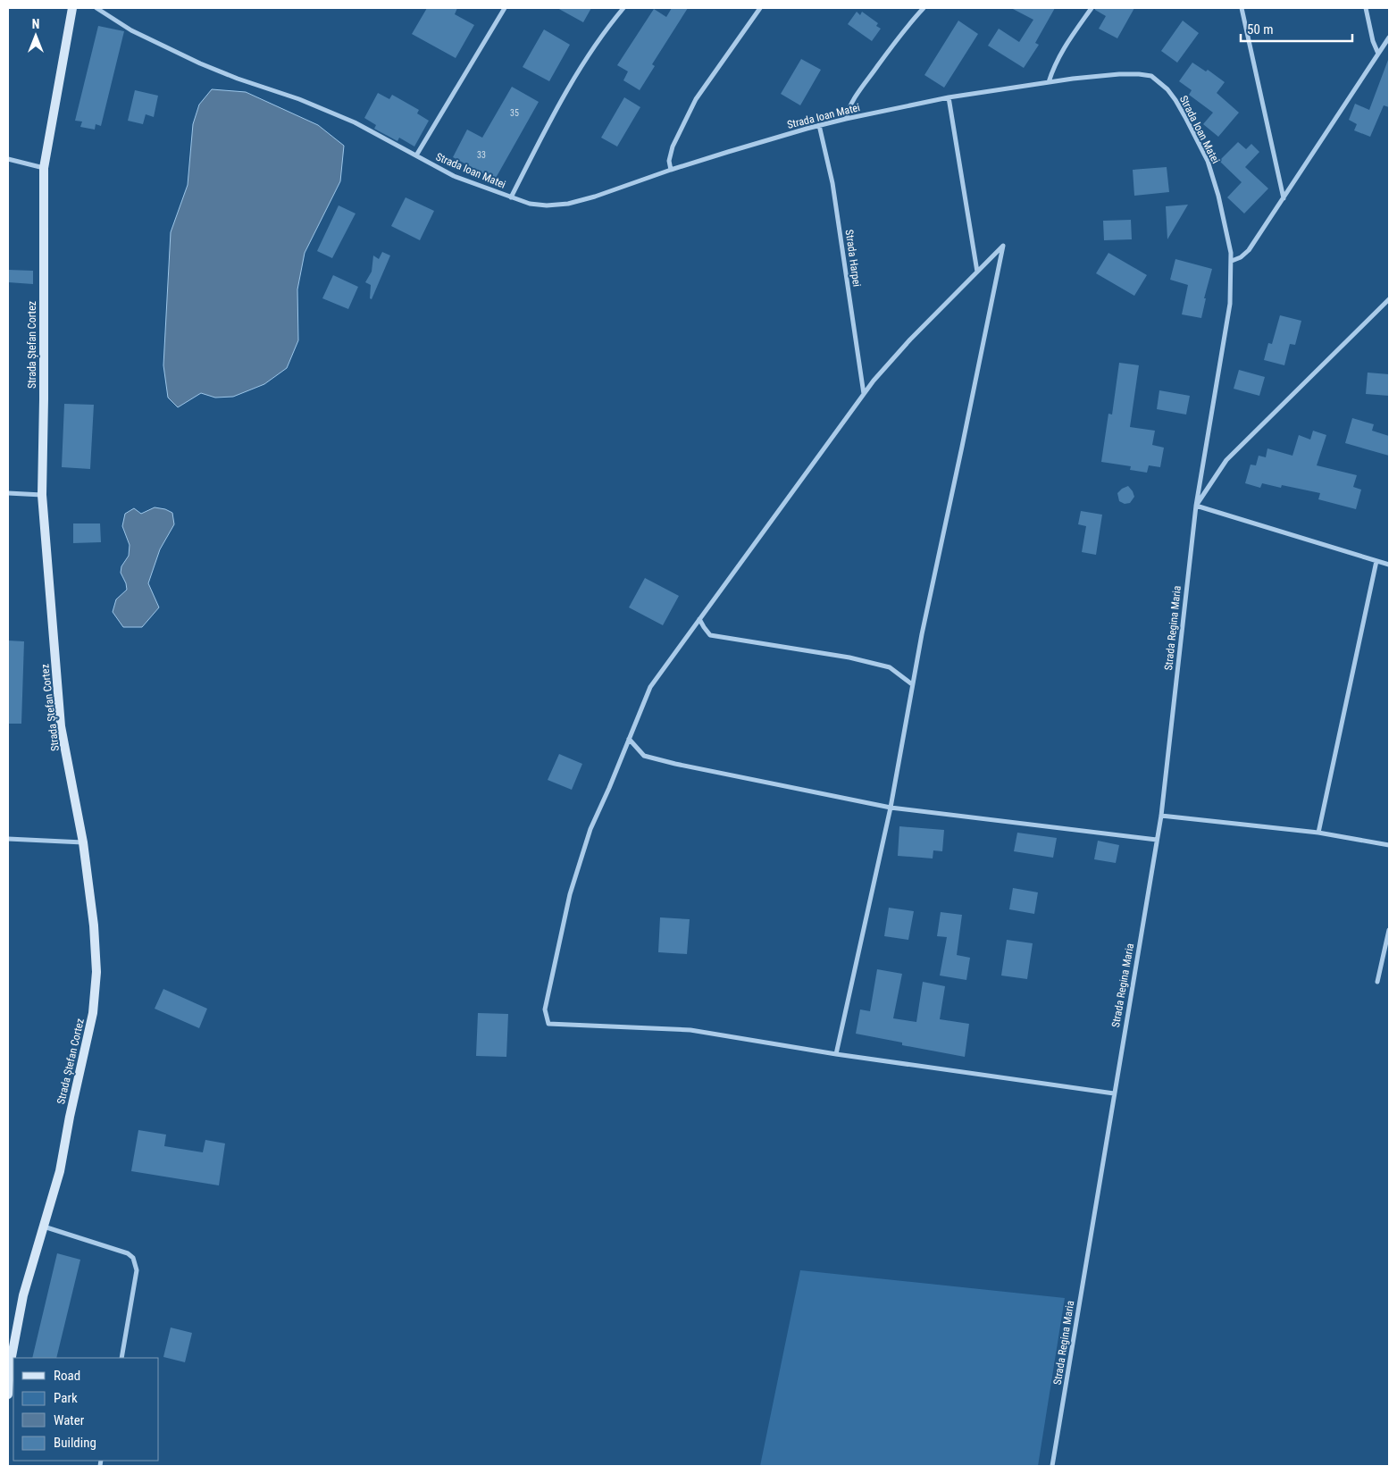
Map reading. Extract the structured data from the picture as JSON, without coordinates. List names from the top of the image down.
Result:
{
  "streets": {
    "street": [
      "Strada Ioan Matei",
      "Strada Harpei",
      "Strada Ștefan Cortez",
      "Strada Regina Maria"
    ]
  },
  "crossings": [
    ["Strada Ioan Matei", "Strada Harpei"],
    ["Strada Ioan Matei", "Strada Regina Maria"]
  ],
  "house_numbers": ["35", "33"],
  "legend": [
    "Road",
    "Park",
    "Water",
    "Building"
  ],
  "scale_bar": "50 m",
  "north": "top"
}
